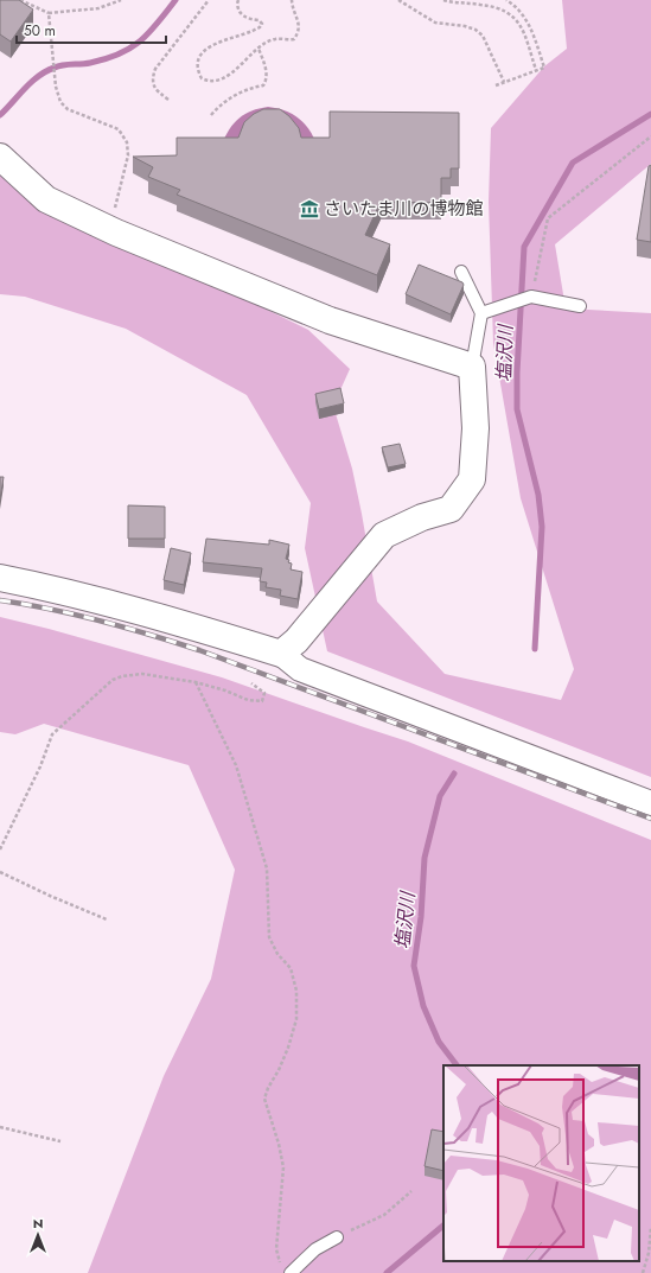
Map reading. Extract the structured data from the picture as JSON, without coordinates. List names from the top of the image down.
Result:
{
  "water": ["塩沢川"],
  "places": {
    "museum": ["さいたま川の博物館"]
  },
  "scale_bar": "50 m",
  "north": "top"
}
